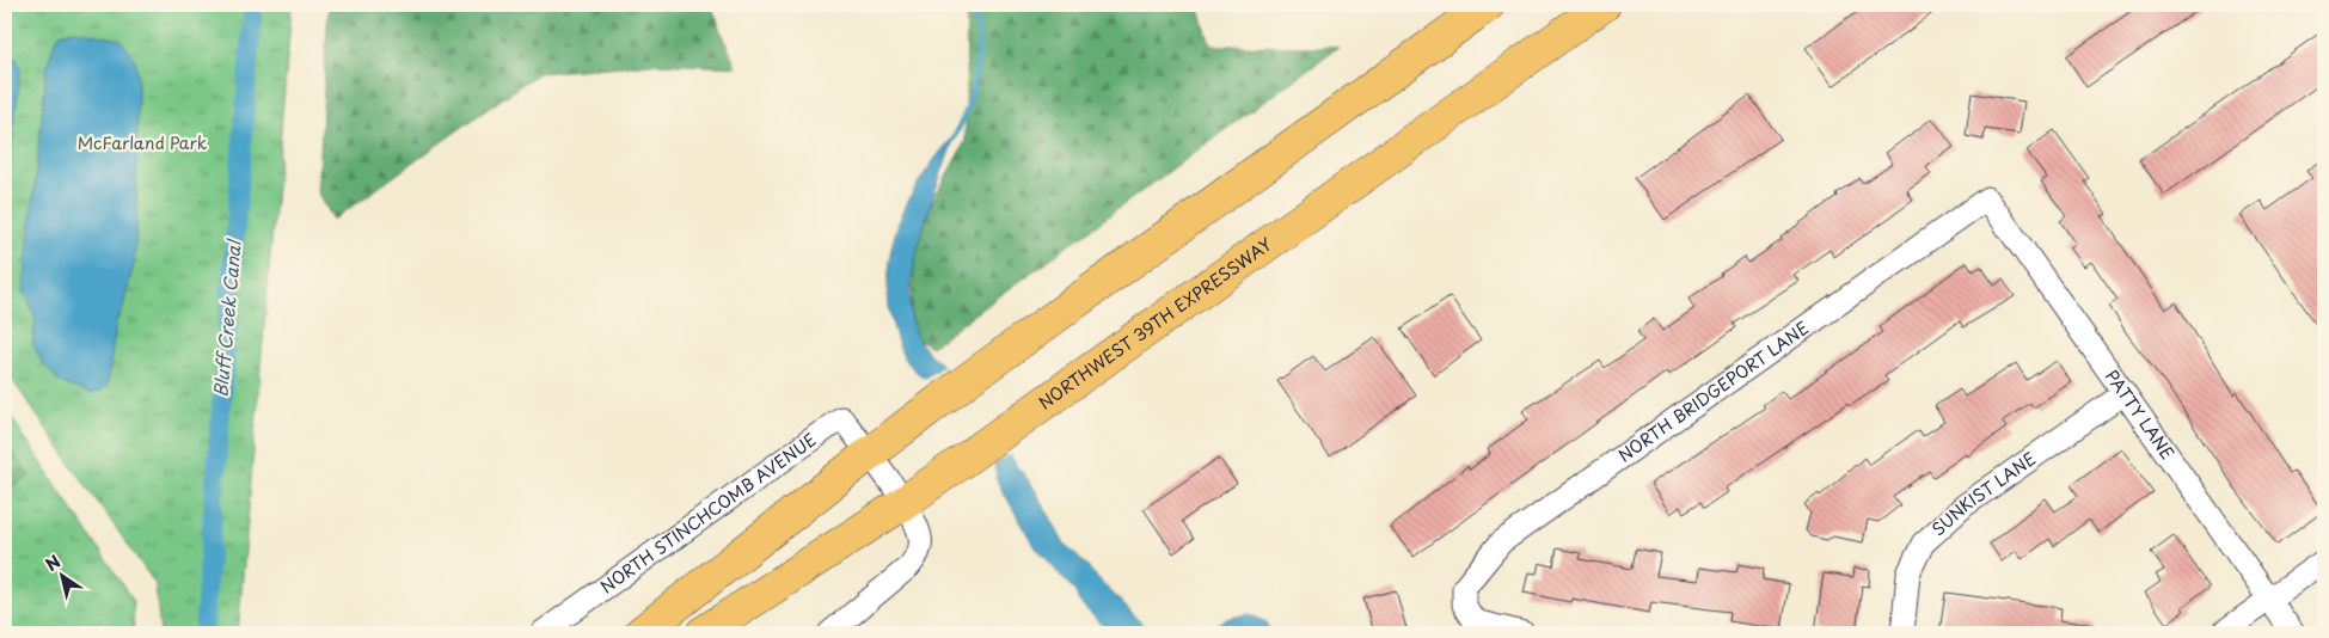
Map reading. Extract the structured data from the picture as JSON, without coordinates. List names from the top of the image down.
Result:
{
  "streets": {
    "highway": ["NORTHWEST 39TH EXPRESSWAY"],
    "street": [
      "NORTH BRIDGEPORT LANE",
      "PATTY LANE",
      "SUNKIST LANE",
      "NORTH STINCHCOMB AVENUE"
    ]
  },
  "crossings": [
    ["NORTH BRIDGEPORT LANE", "PATTY LANE"],
    ["PATTY LANE", "SUNKIST LANE"]
  ],
  "water": ["Bluff Creek Canal"],
  "parks": ["McFarland Park"],
  "north": "top left"
}
